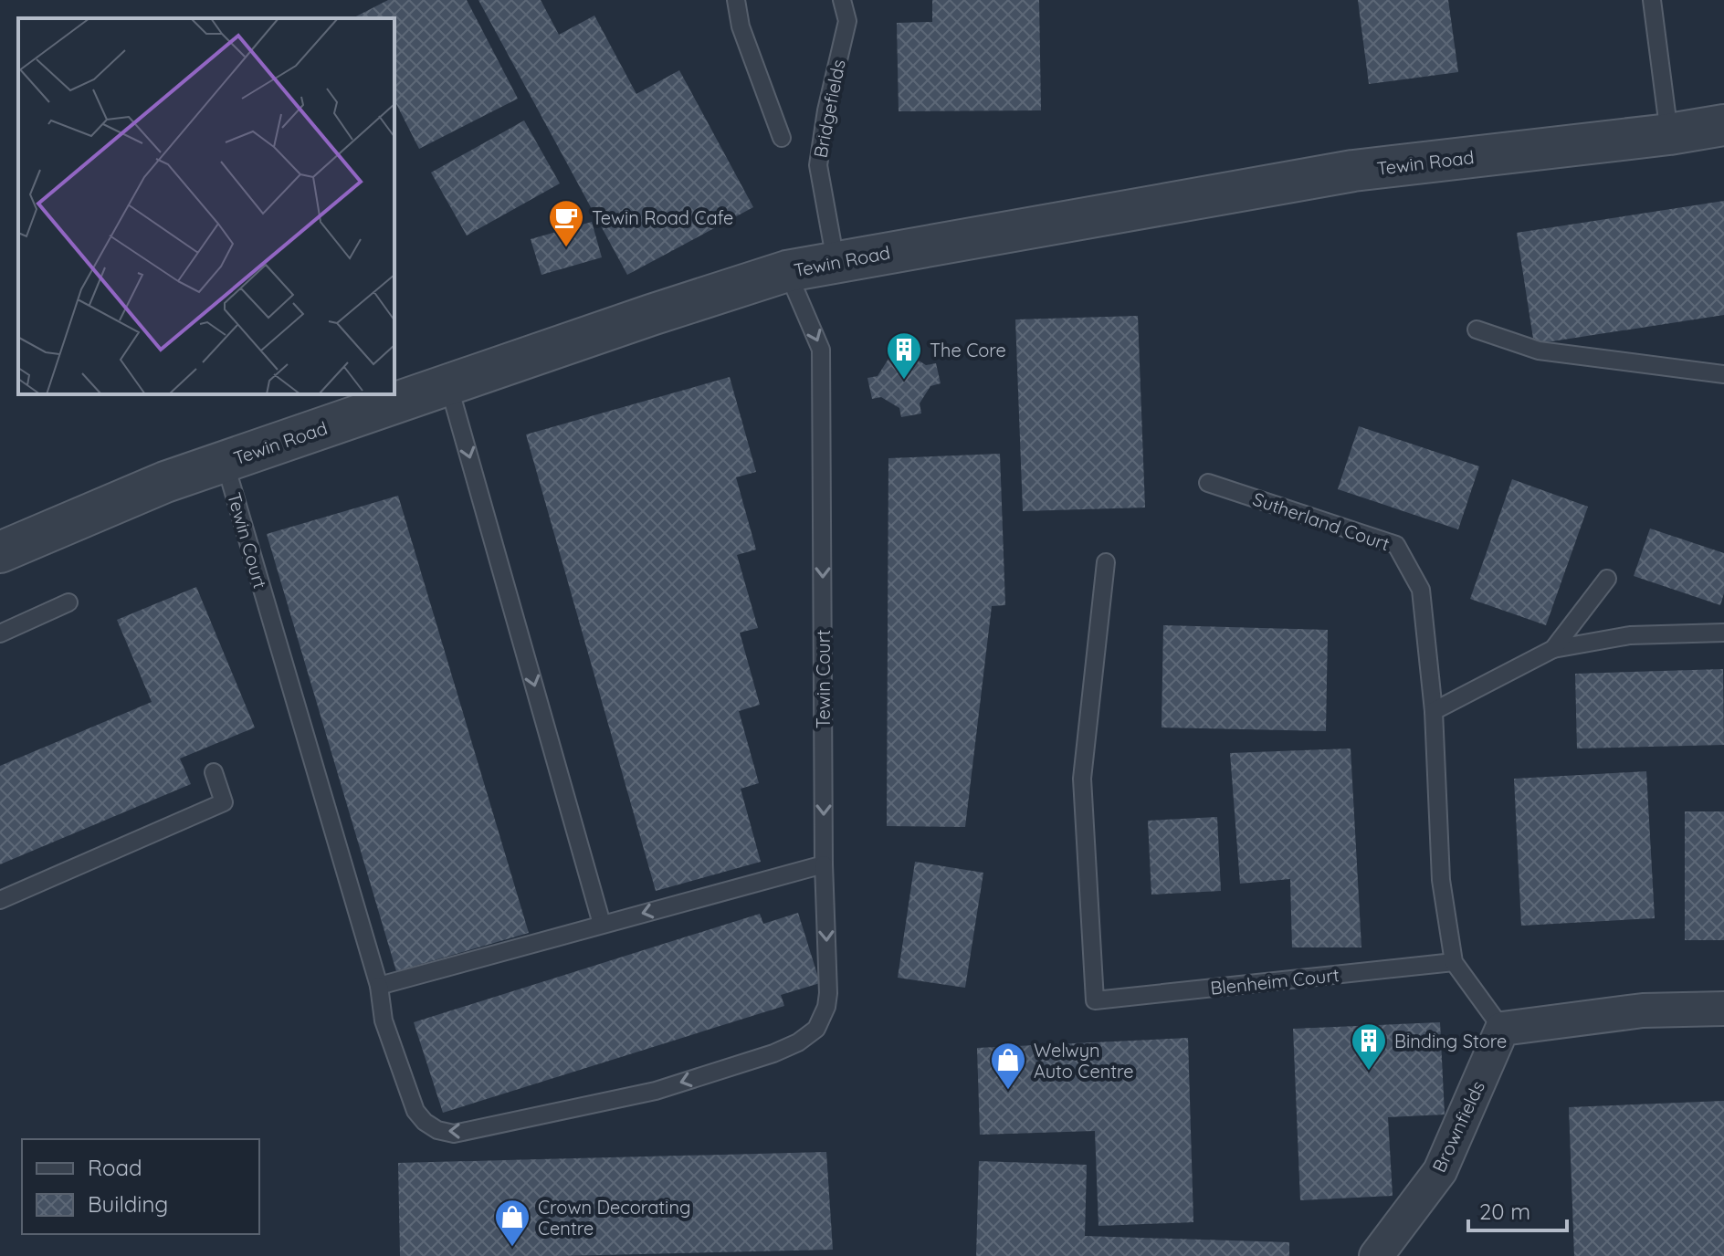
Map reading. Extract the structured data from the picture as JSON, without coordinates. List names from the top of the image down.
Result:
{
  "streets": {
    "street": ["Tewin Road", "Brownfields"],
    "lane": [
      "Bridgefields",
      "Sutherland Court",
      "Tewin Court",
      "Blenheim Court"
    ]
  },
  "crossings": [
    ["Bridgefields", "Tewin Road"],
    ["Tewin Road", "Tewin Court"],
    ["Sutherland Court", "Blenheim Court"],
    ["Sutherland Court", "Brownfields"]
  ],
  "places": {
    "cafe": ["Tewin Road Cafe"],
    "building": ["The Core", "Binding Store"],
    "shop": ["Welwyn Auto Centre", "Crown Decorating Centre"]
  },
  "legend": ["Road", "Building"],
  "scale_bar": "20 m"
}
